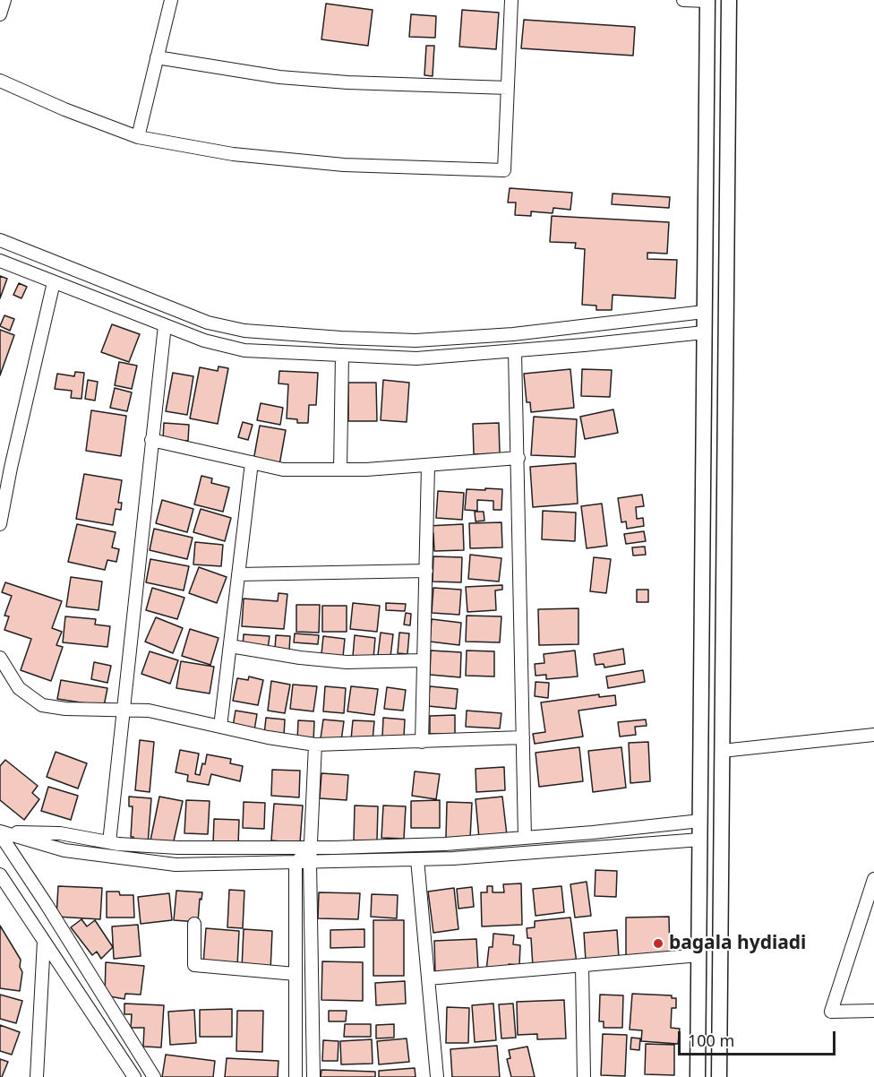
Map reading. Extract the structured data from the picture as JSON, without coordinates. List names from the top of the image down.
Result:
{
  "places": ["bagala hydiadi"],
  "scale_bar": "100 m"
}
